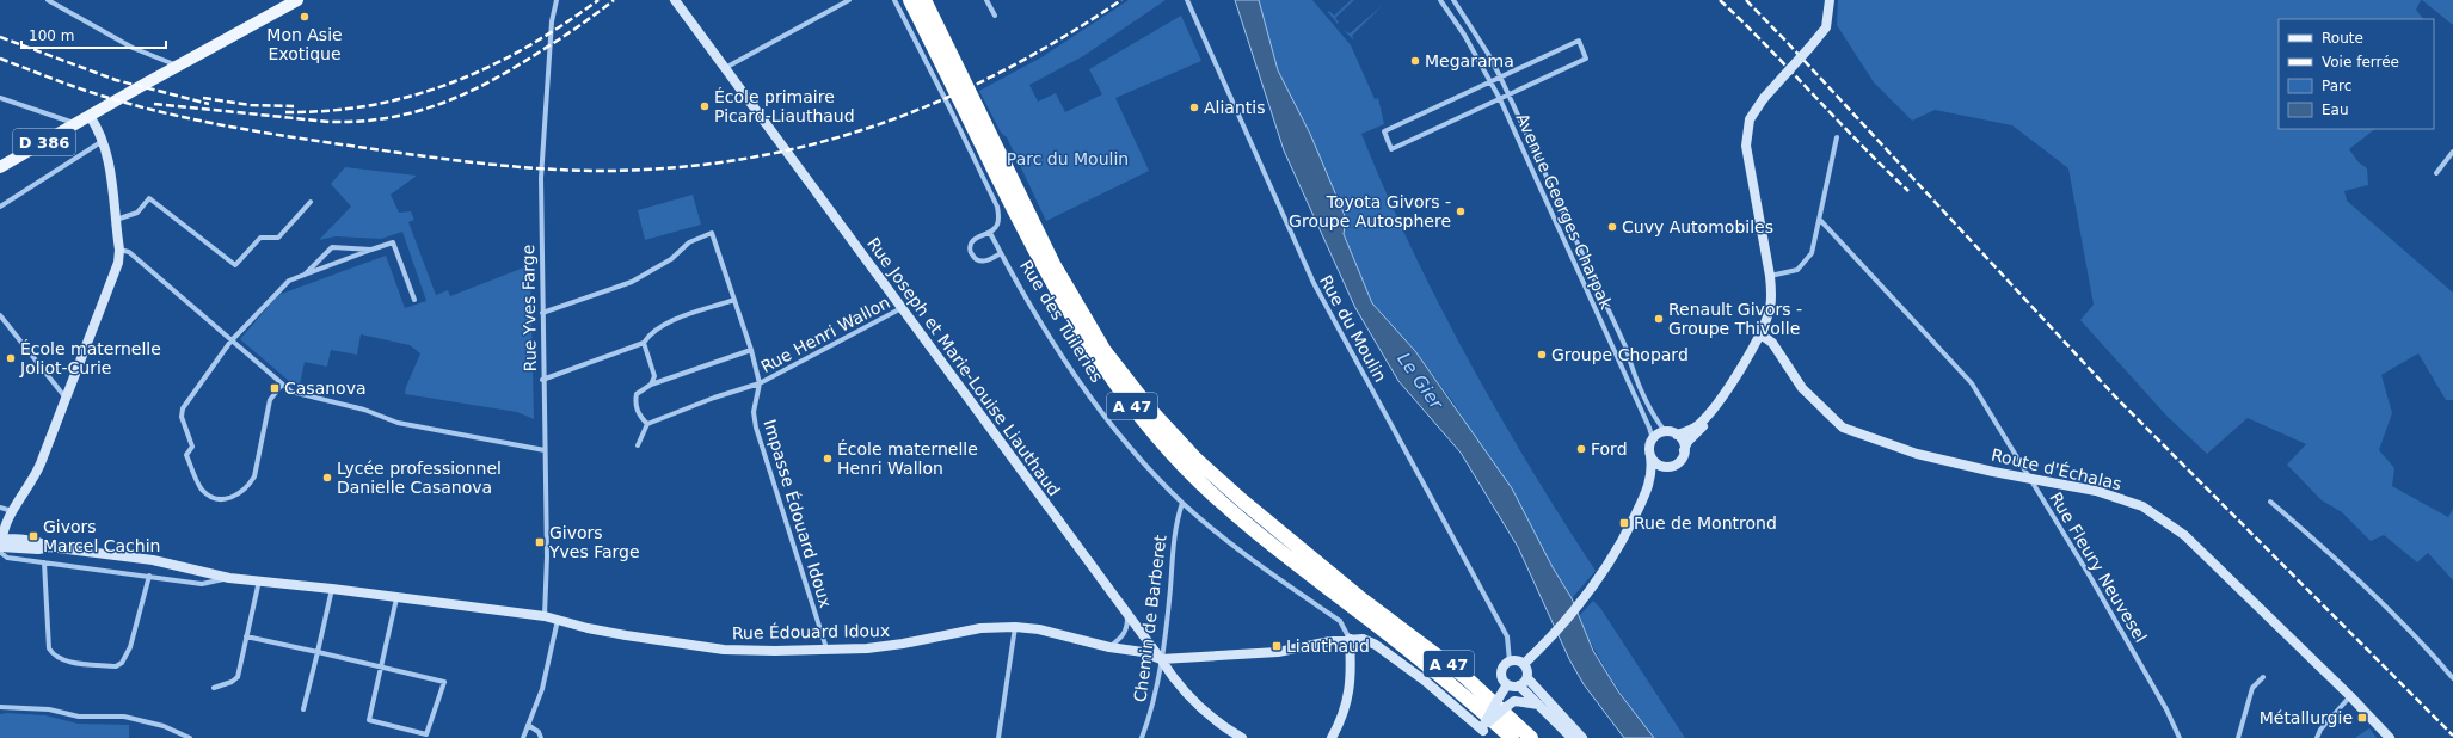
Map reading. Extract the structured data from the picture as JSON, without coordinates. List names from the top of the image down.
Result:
{
  "streets": {
    "highway": ["A 47"],
    "main road": [
      "D 386",
      "Rue Joseph et Marie-Louise Liauthaud",
      "Route d'Échalas",
      "Rue Édouard Idoux"
    ],
    "street": [
      "Avenue Georges Charpak",
      "Rue Yves Farge",
      "Rue des Tuileries",
      "Rue du Moulin",
      "Rue Henri Wallon",
      "Impasse Édouard Idoux",
      "Rue Fleury Neuvesel",
      "Chemin de Barberet"
    ]
  },
  "crossings": [
    ["Rue Yves Farge", "Rue Édouard Idoux"],
    ["Rue des Tuileries", "Chemin de Barberet"],
    ["Rue Henri Wallon", "Rue Joseph et Marie-Louise Liauthaud"],
    ["Rue Henri Wallon", "Impasse Édouard Idoux"],
    ["Rue Joseph et Marie-Louise Liauthaud", "Chemin de Barberet"],
    ["Rue Joseph et Marie-Louise Liauthaud", "Rue Édouard Idoux"],
    ["Route d'Échalas", "Rue Fleury Neuvesel"],
    ["Impasse Édouard Idoux", "Rue Édouard Idoux"],
    ["Chemin de Barberet", "Rue Édouard Idoux"]
  ],
  "water": ["Le Gier"],
  "parks": ["Parc du Moulin"],
  "places": {
    "other": [
      "Mon Asie Exotique",
      "Megarama",
      "École primaire Picard-Liauthaud",
      "Aliantis",
      "Toyota Givors - Groupe Autosphere",
      "Cuvy Automobiles",
      "Renault Givors - Groupe Thivolle",
      "Groupe Chopard",
      "École maternelle Joliot-Curie",
      "Ford",
      "École maternelle Henri Wallon",
      "Lycée professionnel Danielle Casanova"
    ],
    "transit": [
      "Casanova",
      "Rue de Montrond",
      "Givors Marcel Cachin",
      "Givors Yves Farge",
      "Liauthaud",
      "Métallurgie"
    ]
  },
  "legend": [
    "Route",
    "Voie ferrée",
    "Parc",
    "Eau"
  ],
  "scale_bar": "100 m"
}
